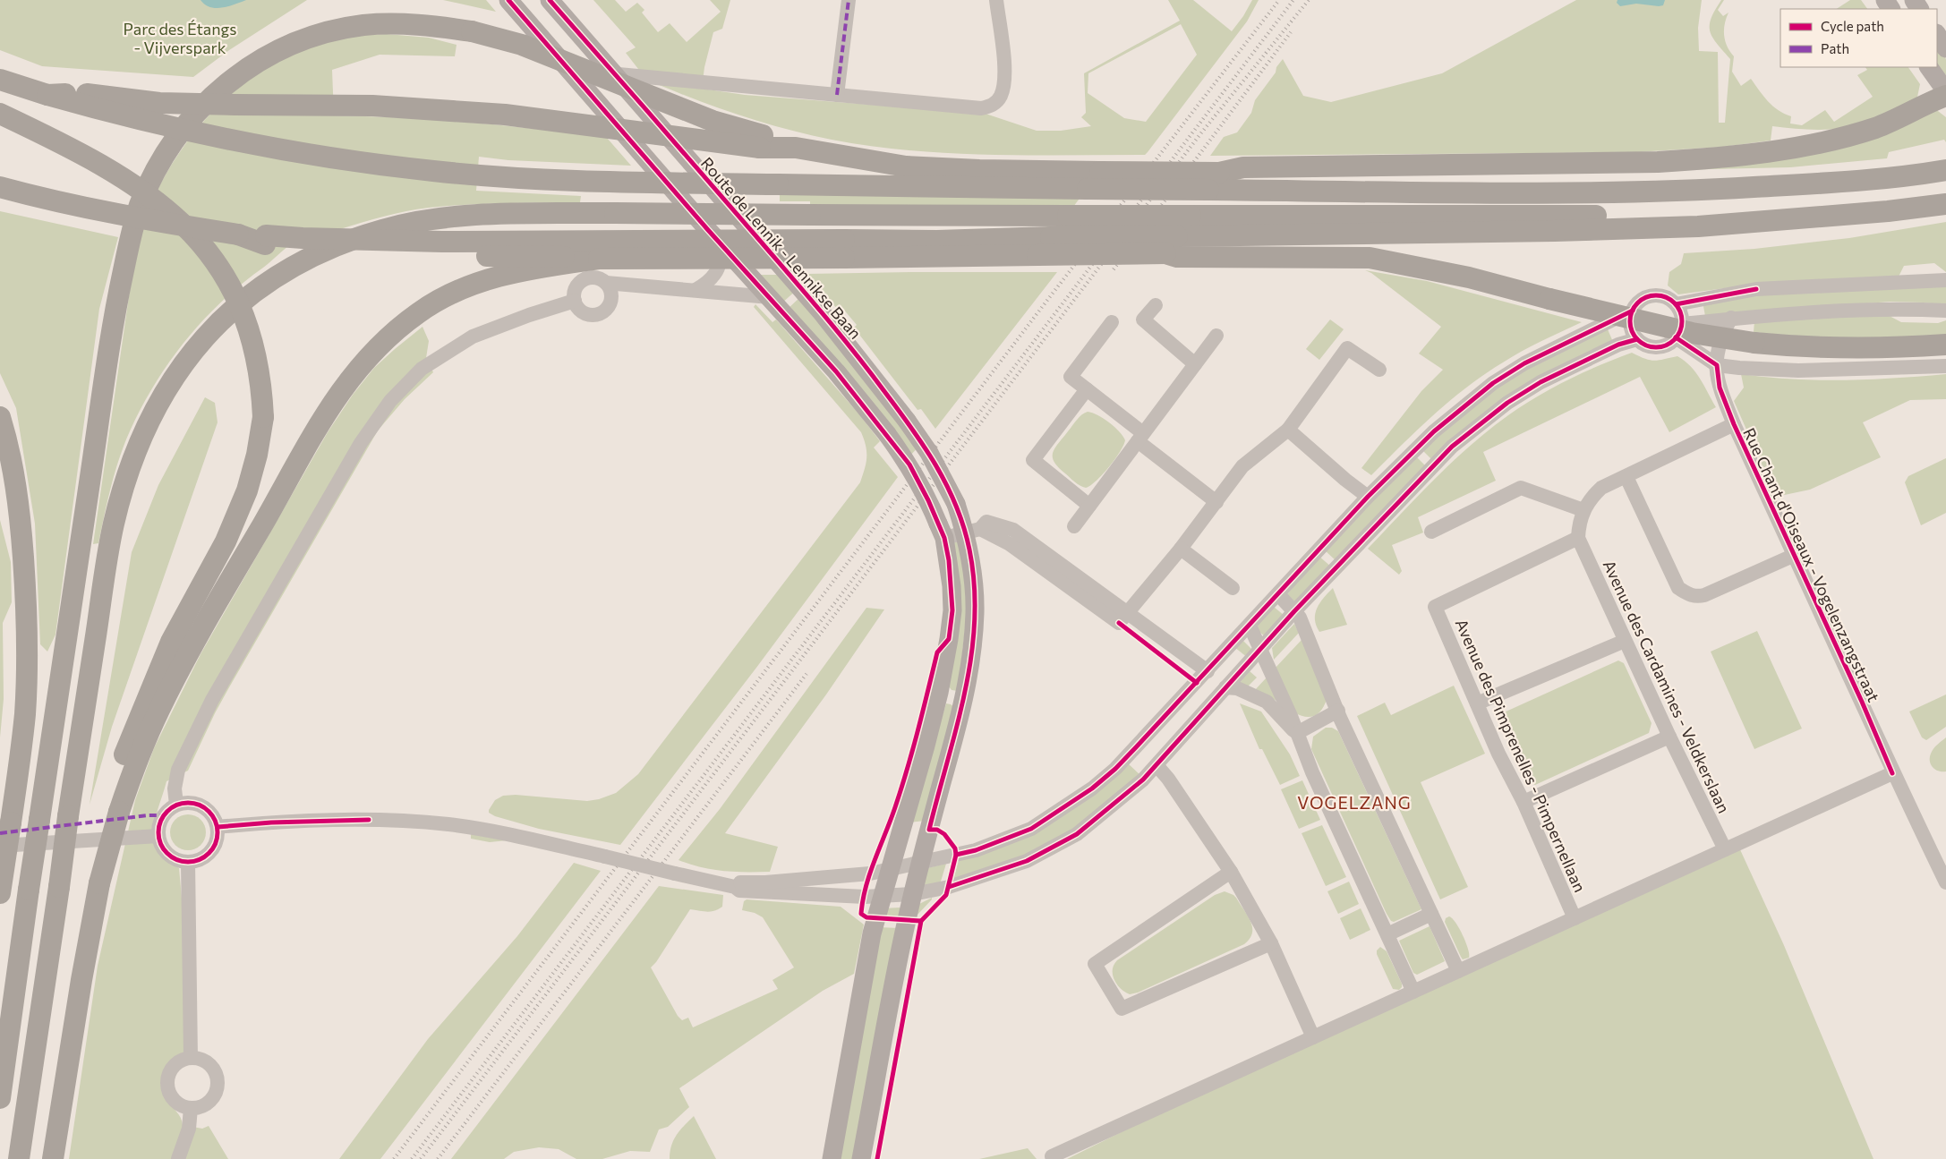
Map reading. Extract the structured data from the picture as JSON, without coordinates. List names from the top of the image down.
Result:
{
  "streets": {
    "main road": ["Route de Lennik - Lennikse Baan"],
    "street": ["Rue Chant d'Oiseaux - Vogelenzangstraat", "Avenue des Cardamines - Veldkerslaan", "Avenue des Pimprenelles - Pimpernellaan"]
  },
  "crossings": [
    ["Avenue des Cardamines - Veldkerslaan", "Avenue des Pimprenelles - Pimpernellaan"]
  ],
  "districts": ["VOGELZANG"],
  "parks": ["Parc des Étangs - Vijverspark"],
  "legend": ["Cycle path", "Path"]
}
